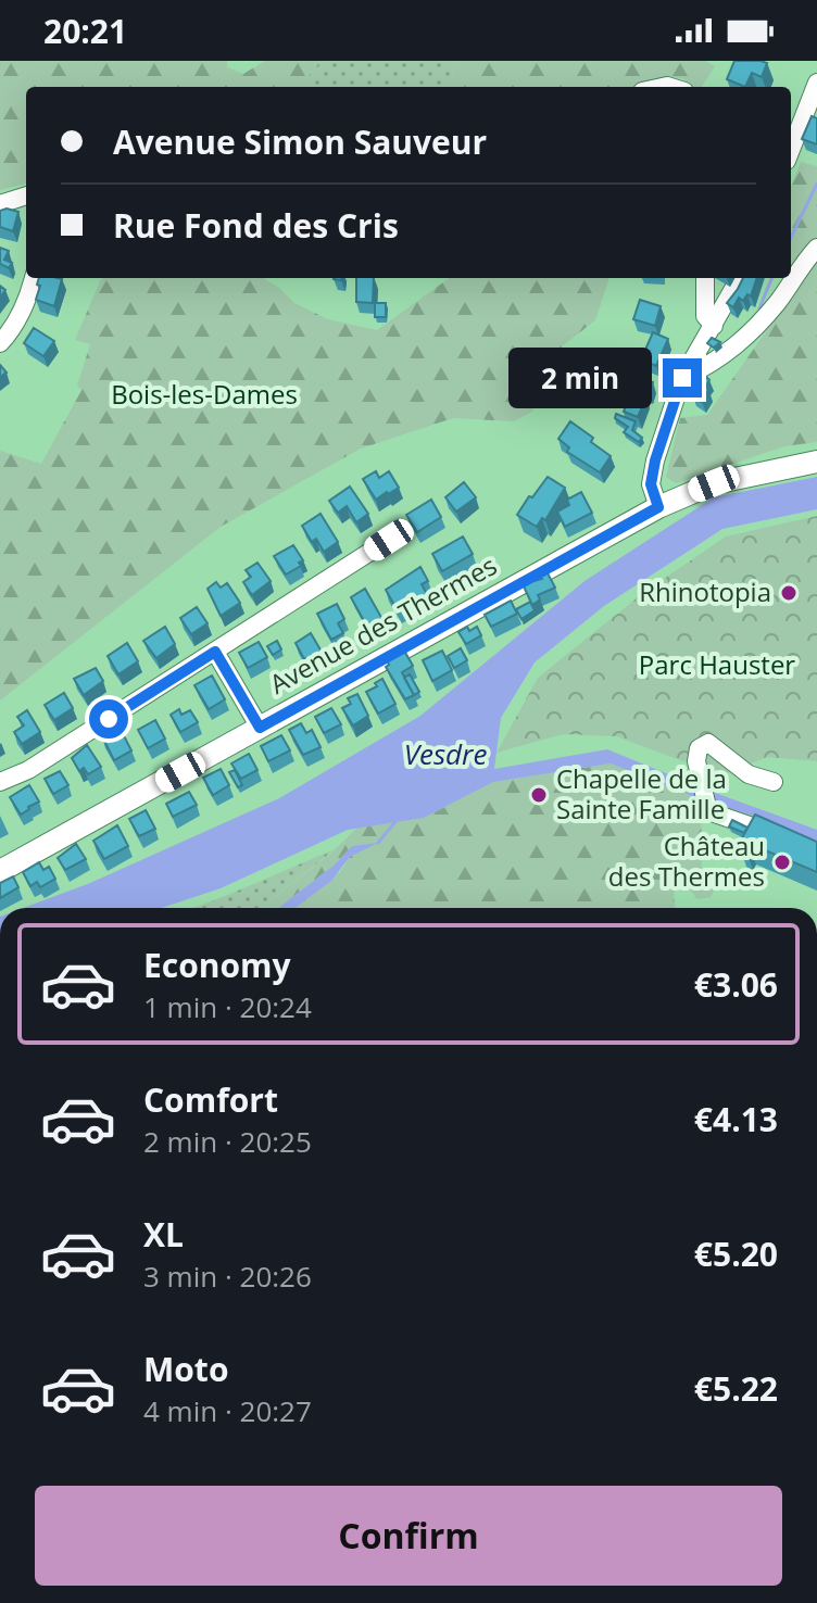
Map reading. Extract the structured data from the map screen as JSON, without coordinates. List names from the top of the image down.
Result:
{
  "streets": {
    "main road": ["Avenue des Thermes"]
  },
  "water": ["Vesdre"],
  "parks": ["Bois-les-Dames", "Parc Hauster"],
  "places": ["Rhinotopia", "Chapelle de la Sainte Famille", "Château des Thermes"],
  "page": {
    "status": "20:21",
    "banner": ["Avenue Simon Sauveur", "Rue Fond des Cris"],
    "bubble": "2 min",
    "list": [
      {
        "name": "Economy",
        "note": "1 min · 20:24",
        "value": "€3.06"
      },
      {
        "name": "Comfort",
        "note": "2 min · 20:25",
        "value": "€4.13"
      },
      {
        "name": "XL",
        "note": "3 min · 20:26",
        "value": "€5.20"
      },
      {
        "name": "Moto",
        "note": "4 min · 20:27",
        "value": "€5.22"
      }
    ],
    "buttons": "Confirm"
  }
}
